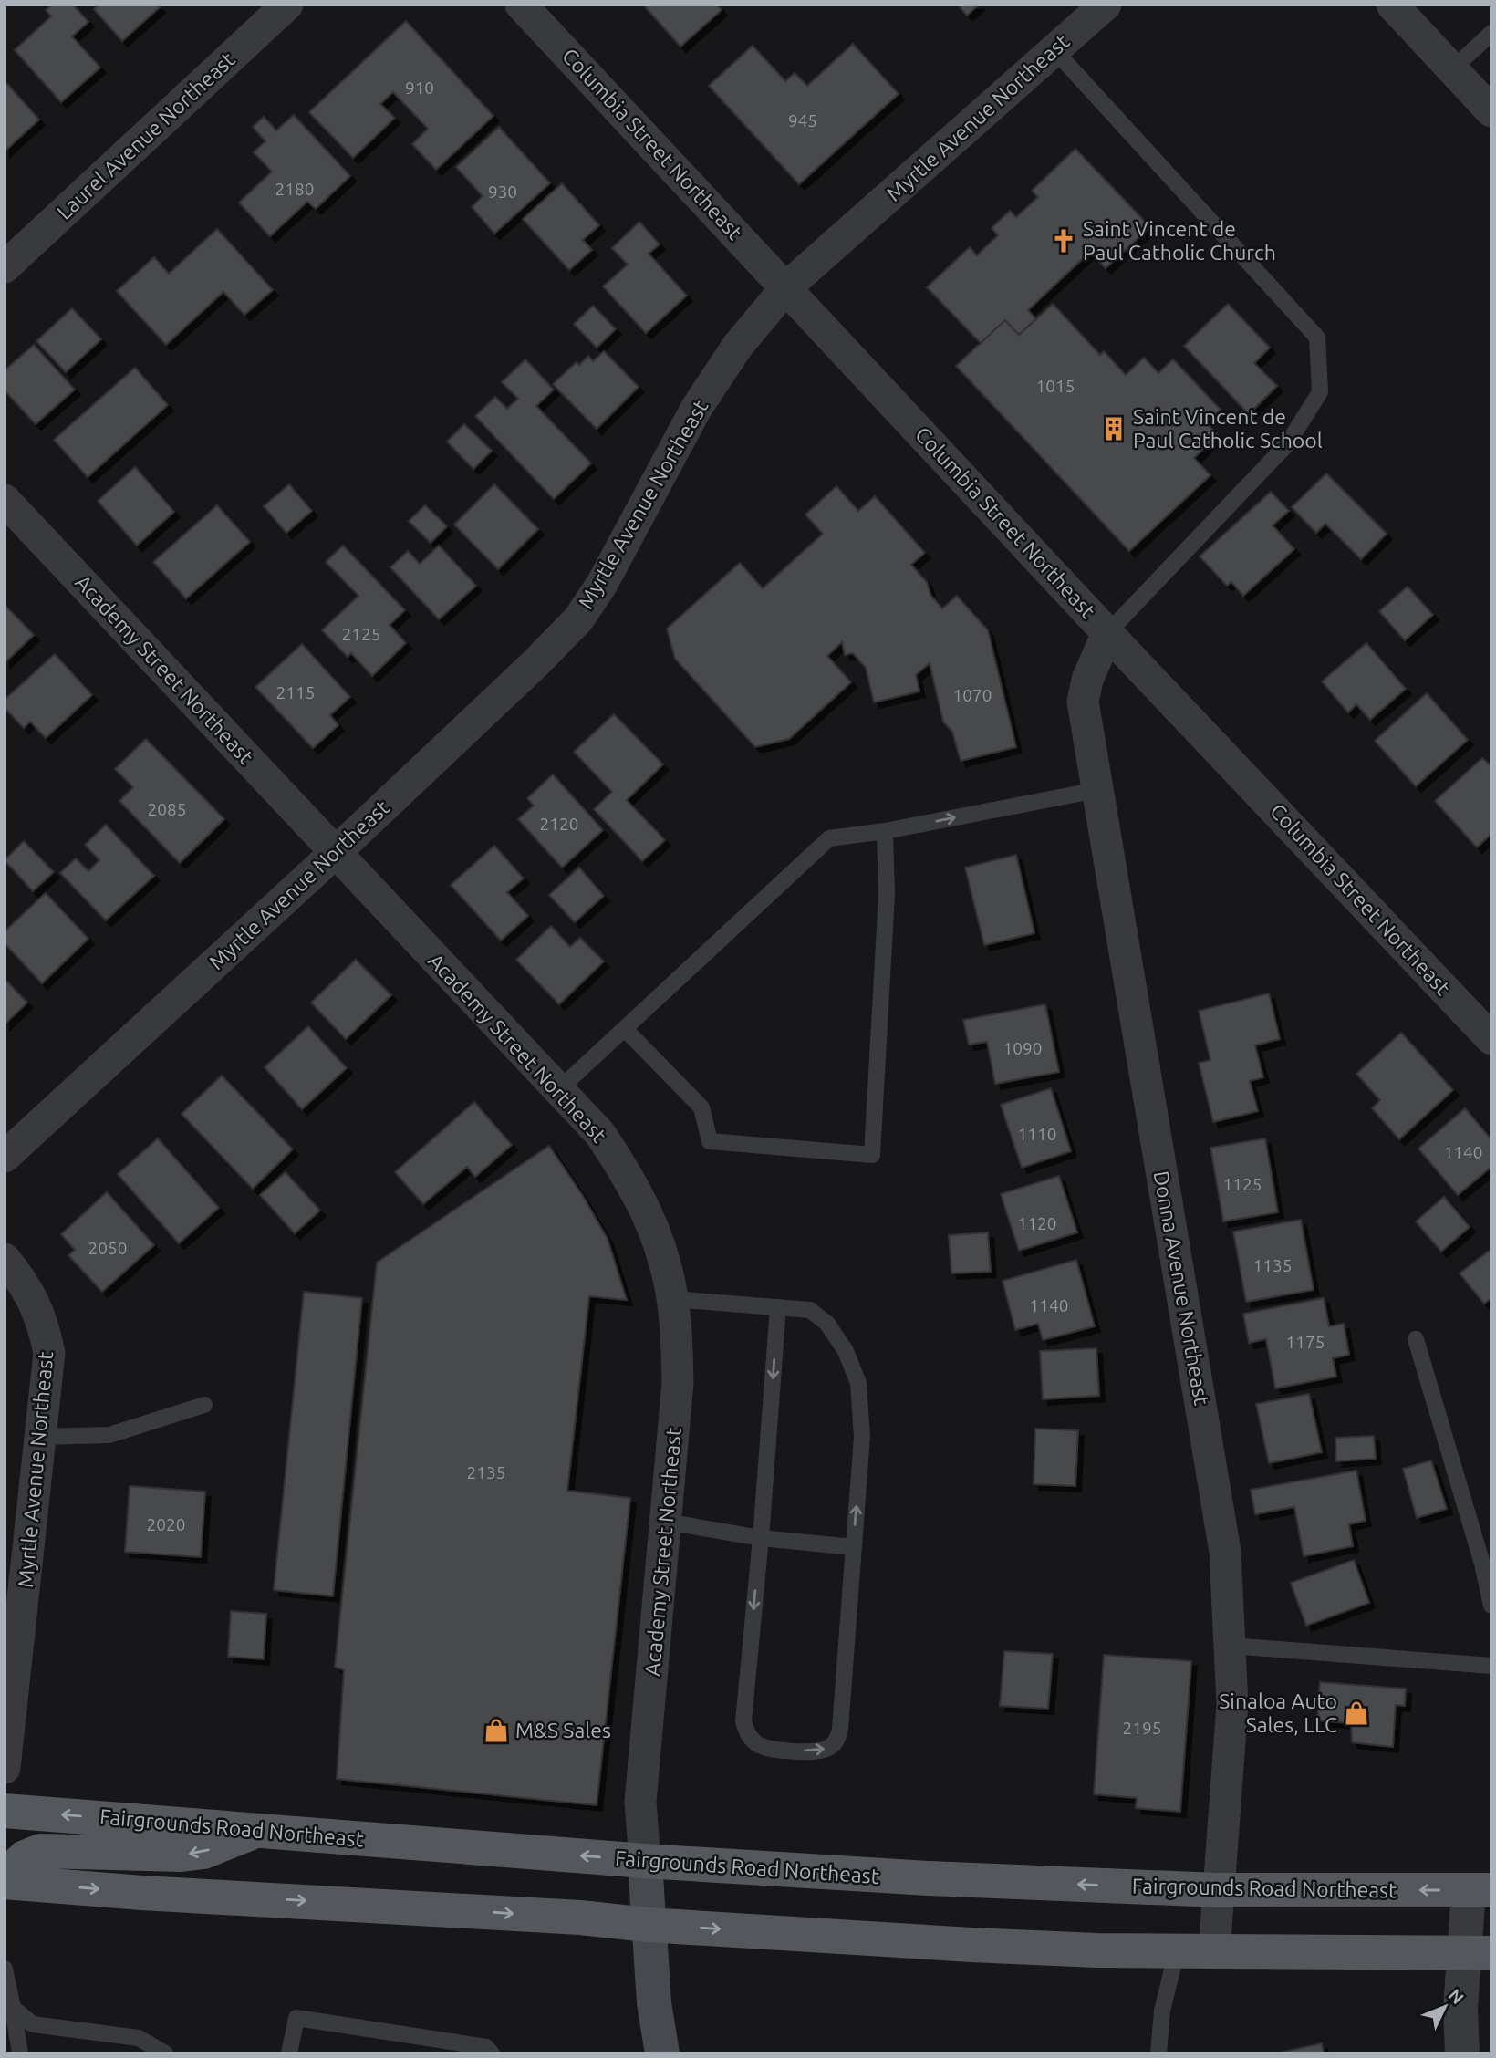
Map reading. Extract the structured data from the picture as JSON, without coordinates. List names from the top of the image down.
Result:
{
  "streets": {
    "main road": ["Fairgrounds Road Northeast"],
    "street": [
      "Myrtle Avenue Northeast",
      "Laurel Avenue Northeast",
      "Columbia Street Northeast",
      "Academy Street Northeast",
      "Donna Avenue Northeast"
    ]
  },
  "crossings": [
    ["Myrtle Avenue Northeast", "Columbia Street Northeast"],
    ["Myrtle Avenue Northeast", "Academy Street Northeast"],
    ["Columbia Street Northeast", "Donna Avenue Northeast"],
    ["Academy Street Northeast", "Fairgrounds Road Northeast"],
    ["Donna Avenue Northeast", "Fairgrounds Road Northeast"]
  ],
  "places": {
    "church": ["Saint Vincent de Paul Catholic Church"],
    "building": ["Saint Vincent de Paul Catholic School"],
    "shop": ["Sinaloa Auto Sales, LLC", "M&S Sales"]
  },
  "house_numbers": [
    "910",
    "945",
    "2180",
    "930",
    "1015",
    "2125",
    "2115",
    "1070",
    "2085",
    "2120",
    "1090",
    "1110",
    "1140",
    "1125",
    "1120",
    "2050",
    "1135",
    "1140",
    "1175",
    "2135",
    "2020",
    "2195"
  ],
  "north": "top right"
}
